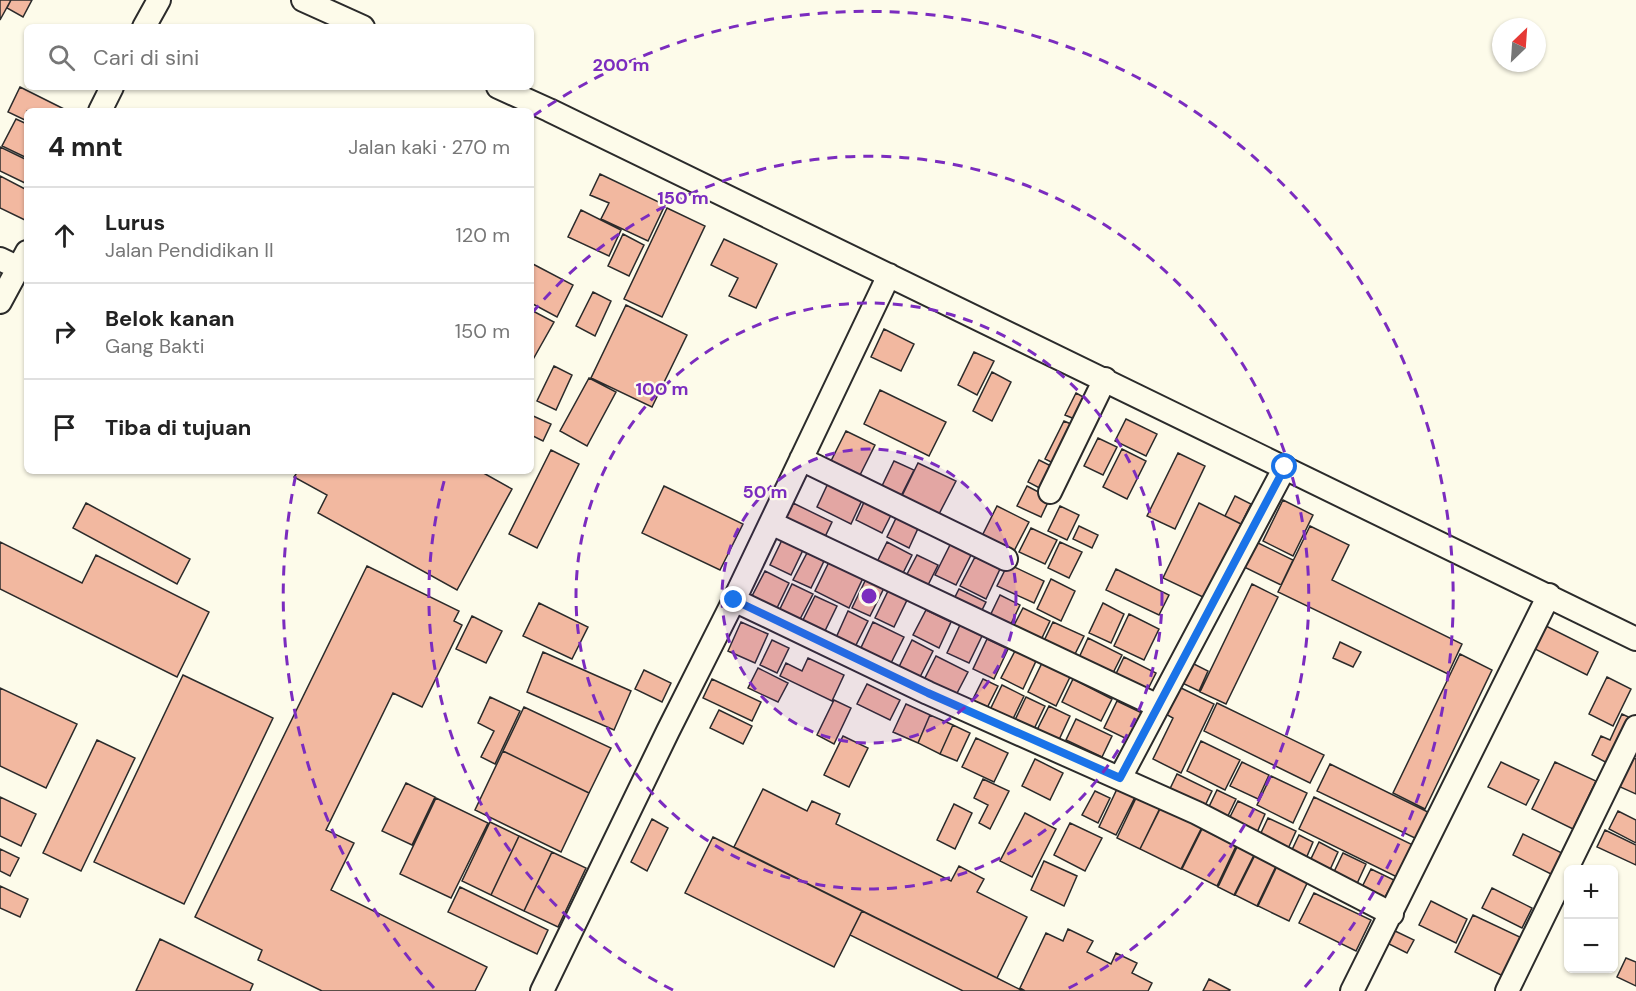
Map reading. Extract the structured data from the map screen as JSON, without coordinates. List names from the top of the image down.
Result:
{
  "north": "top right",
  "page": {
    "search": "Cari di sini",
    "heading": ["4 mnt", "Jalan kaki · 270 m"],
    "list": [
      ["Lurus", "Jalan Pendidikan II", "120 m"],
      ["Belok kanan", "Gang Bakti", "150 m"],
      "Tiba di tujuan"
    ],
    "map_buttons": ["+", "−"]
  },
  "rings": [
    "200 m",
    "150 m",
    "100 m",
    "50 m"
  ]
}
